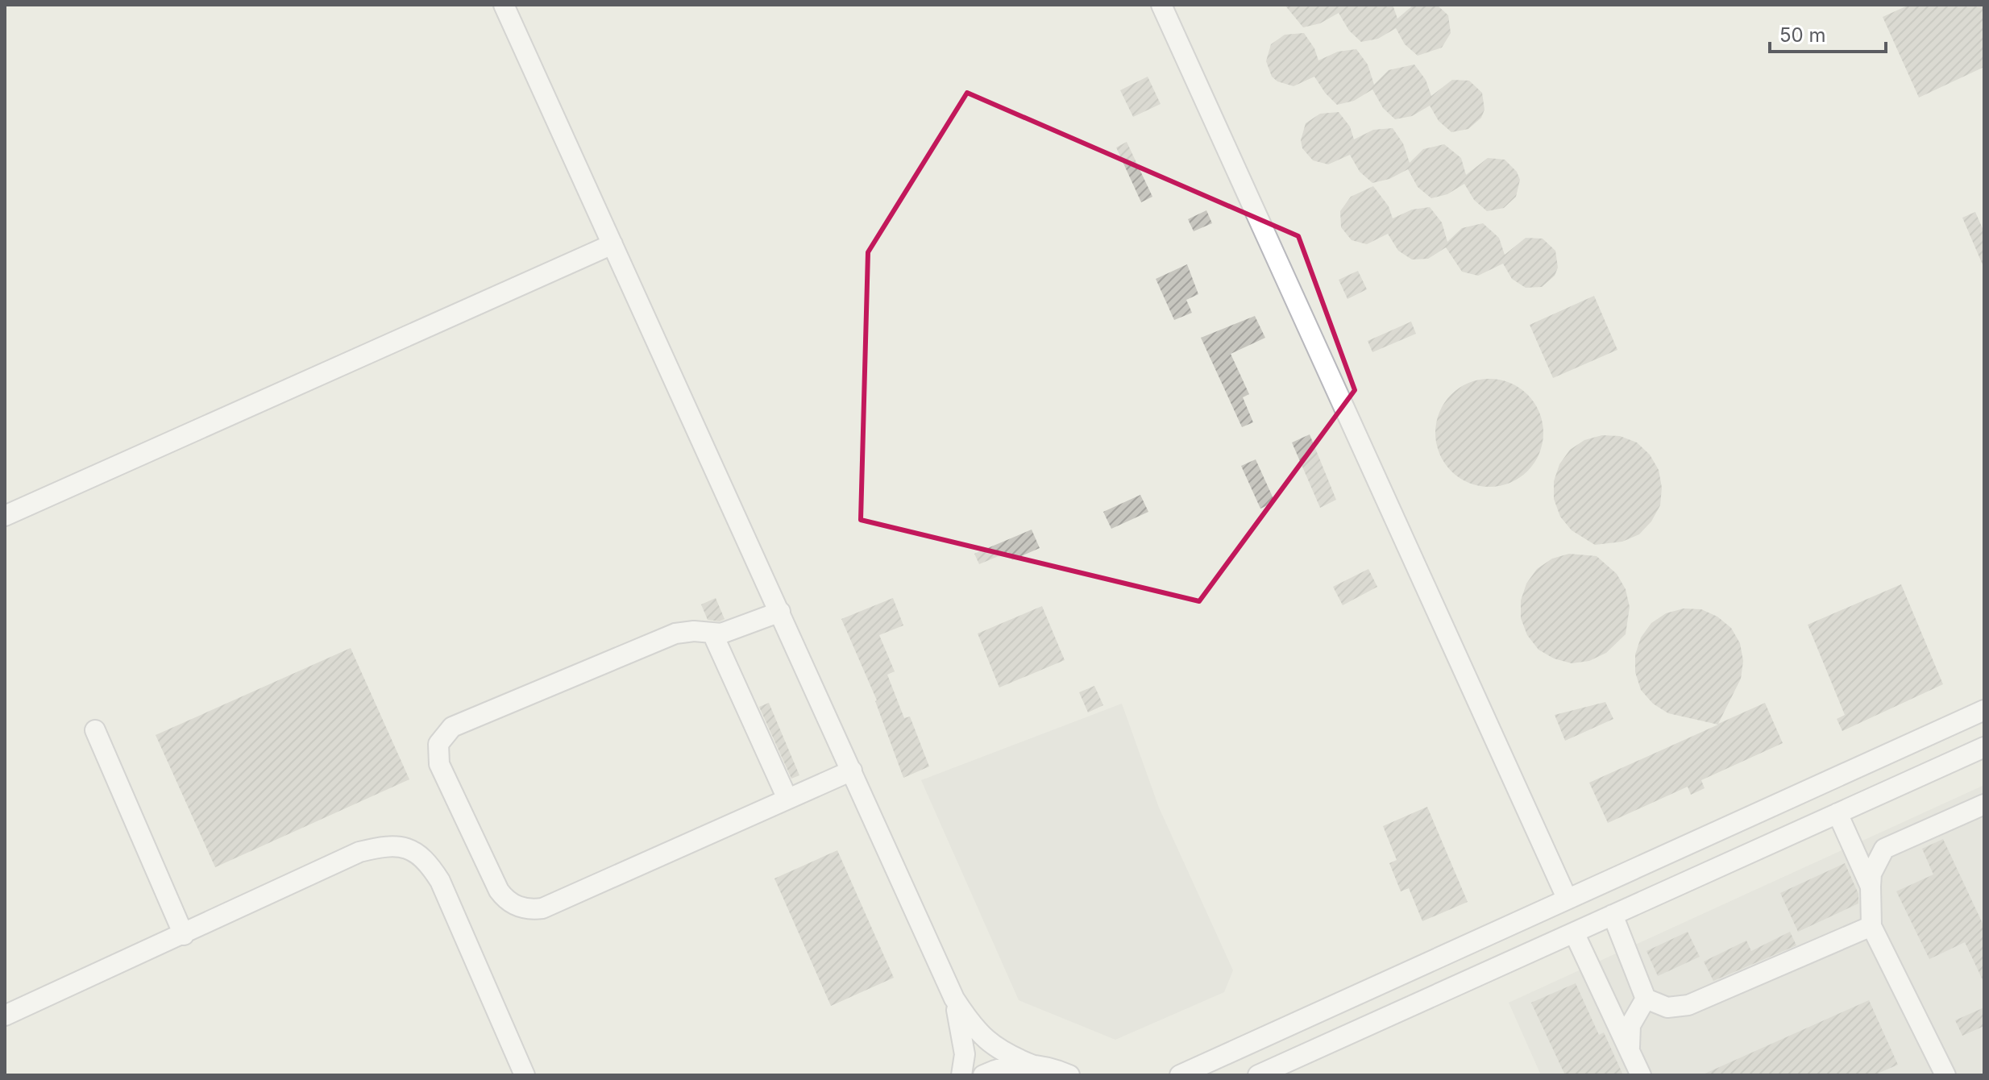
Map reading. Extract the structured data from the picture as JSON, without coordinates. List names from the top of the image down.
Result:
{
  "scale_bar": "50 m"
}
